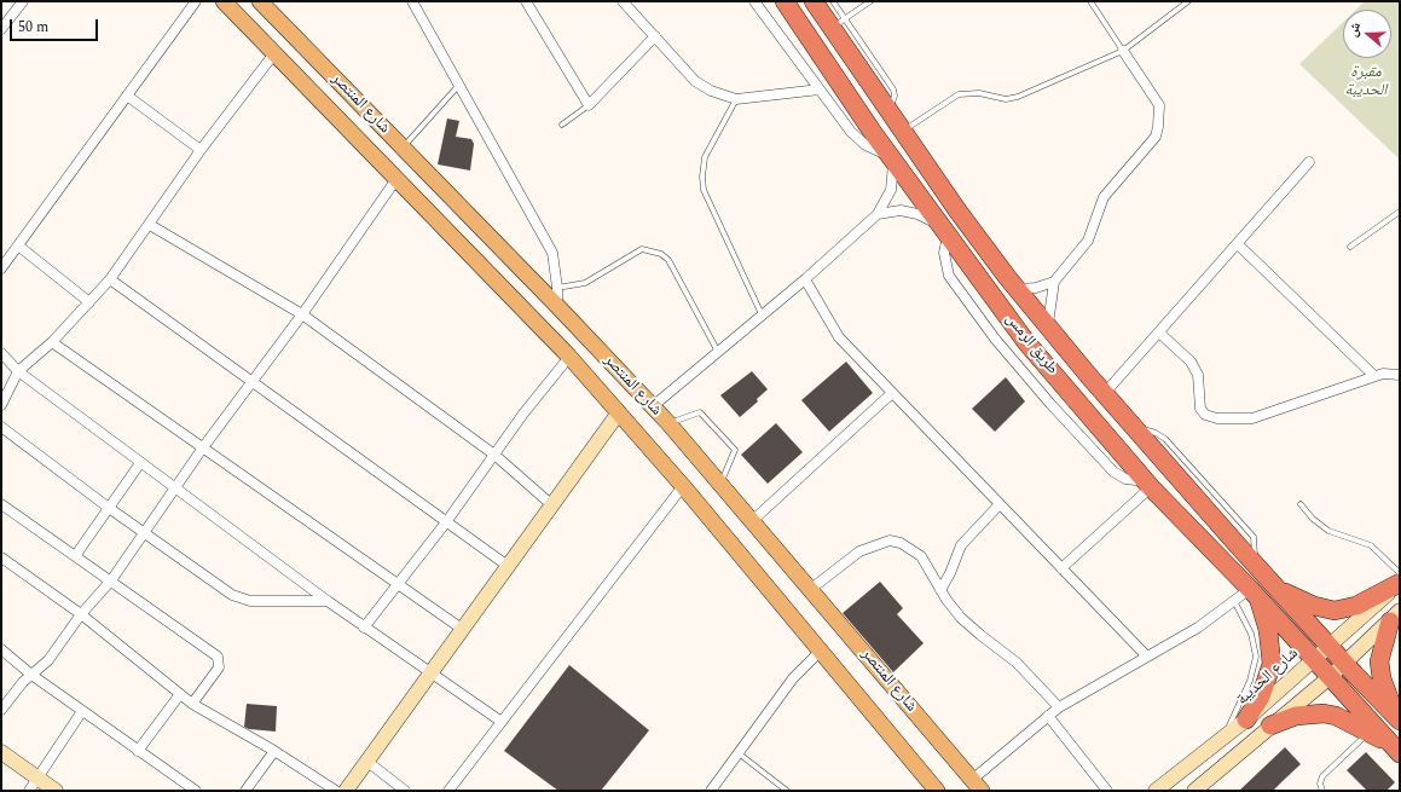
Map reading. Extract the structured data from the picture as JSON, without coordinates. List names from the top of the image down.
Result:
{
  "streets": {
    "highway": ["طريق الرمس"],
    "main road": ["شارع المنتصر", "شارع الحديبة"]
  },
  "crossings": [
    ["طريق الرمس", "شارع الحديبة"]
  ],
  "parks": ["مقبرة الحديبة"],
  "scale_bar": "50 m",
  "north": "left"
}
